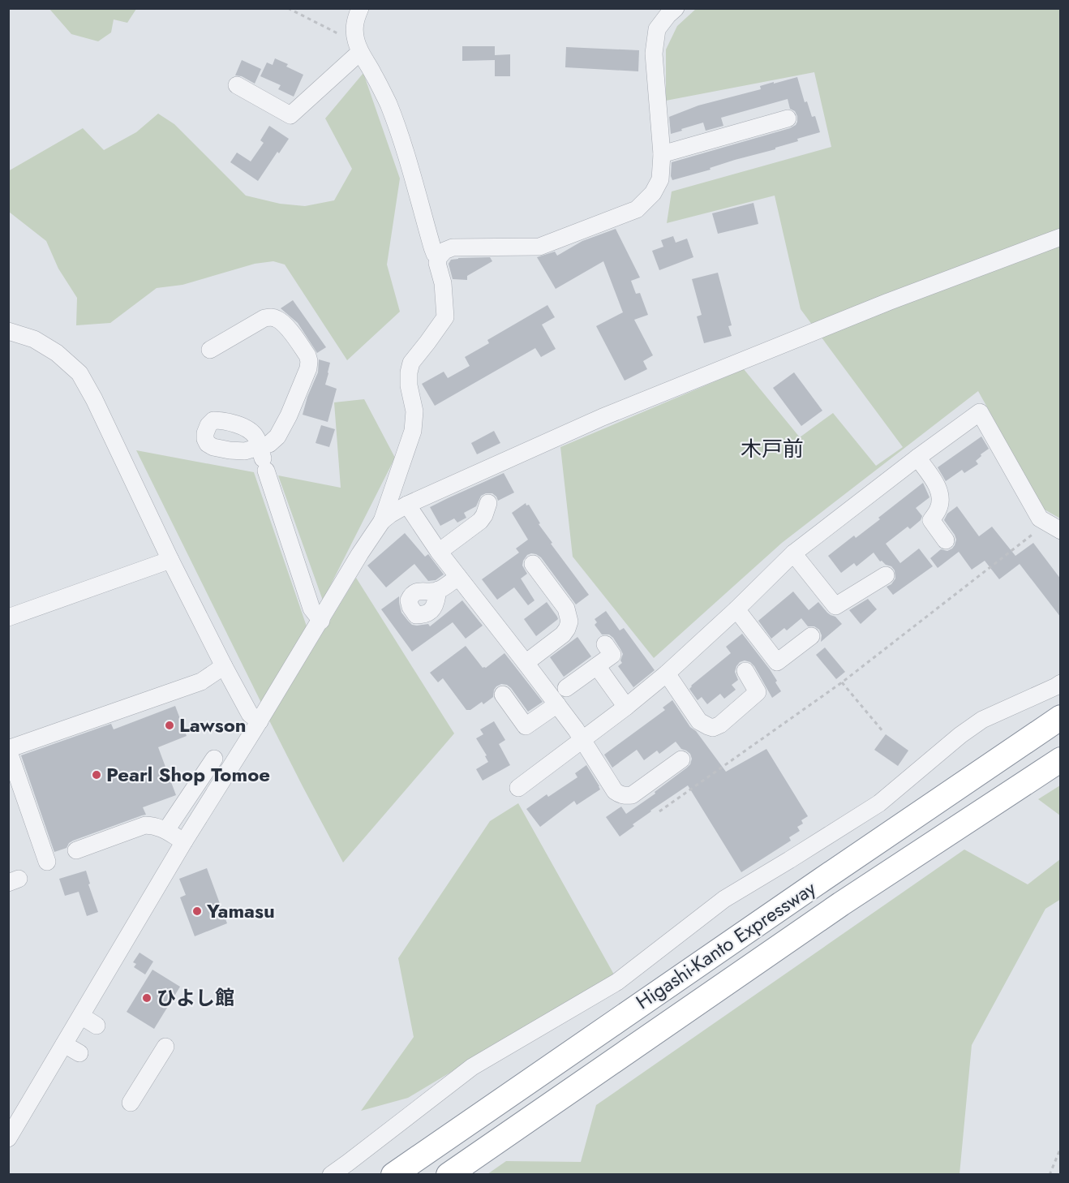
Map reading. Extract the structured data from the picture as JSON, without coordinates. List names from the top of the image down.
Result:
{
  "streets": {
    "highway": ["Higashi-Kanto Expressway"]
  },
  "districts": ["木戸前"],
  "places": [
    "Lawson",
    "Pearl Shop Tomoe",
    "Yamasu",
    "ひよし館"
  ]
}
